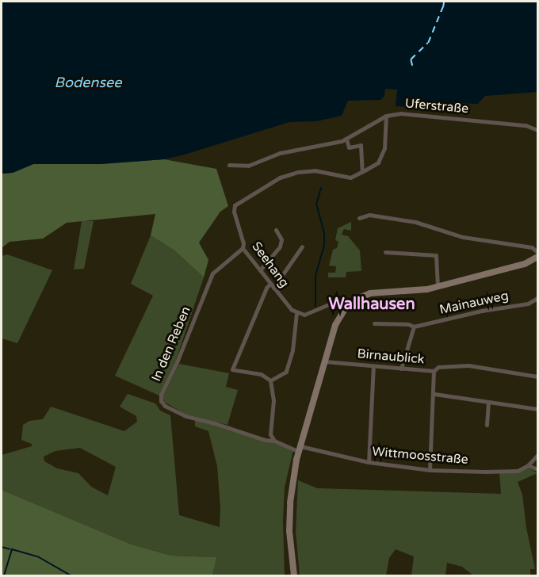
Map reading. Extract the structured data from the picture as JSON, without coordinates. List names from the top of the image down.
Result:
{
  "streets": {
    "street": [
      "Uferstraße",
      "Seehang",
      "Mainauweg",
      "In den Reben",
      "Birnaublick",
      "Wittmoosstraße"
    ]
  },
  "crossings": [
    ["Uferstraße", "Seehang"],
    ["Seehang", "In den Reben"],
    ["In den Reben", "Wittmoosstraße"]
  ],
  "districts": ["Wallhausen"],
  "water": ["Bodensee"]
}
